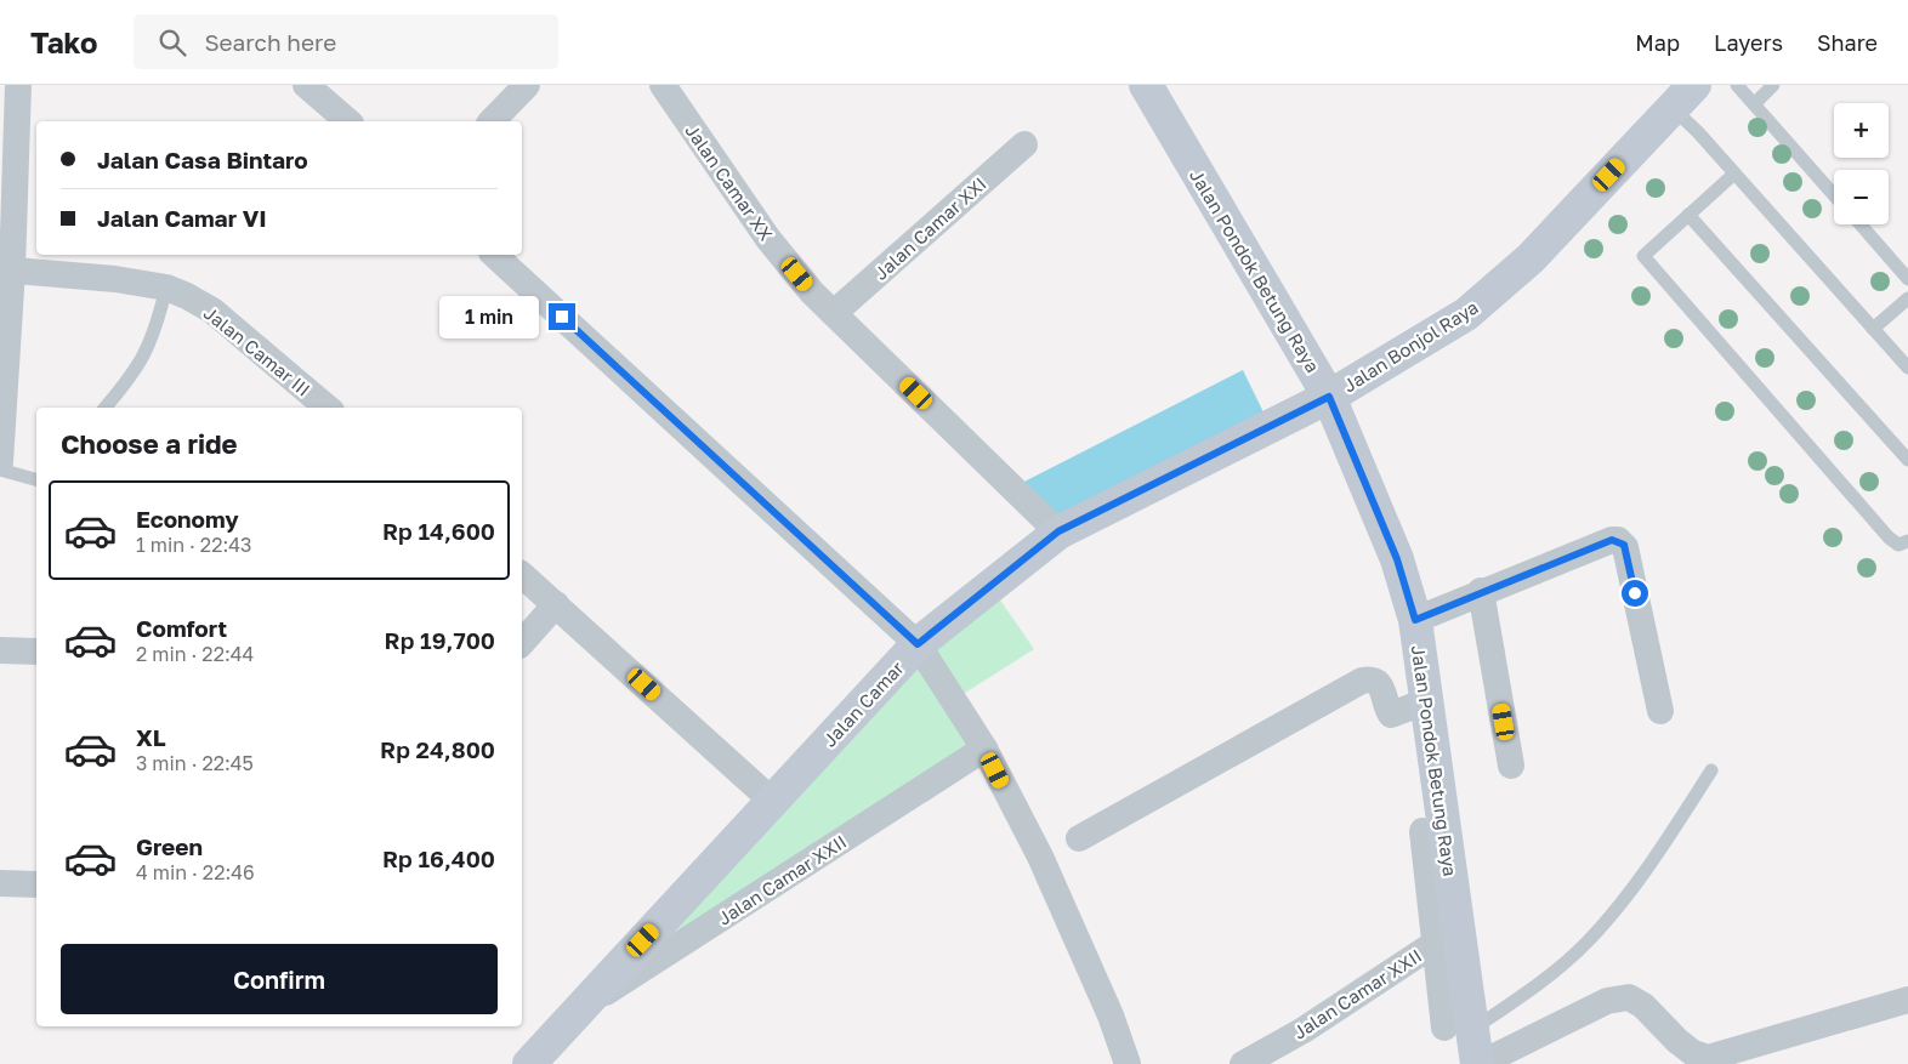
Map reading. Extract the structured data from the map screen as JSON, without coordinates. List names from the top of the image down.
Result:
{
  "streets": {
    "street": [
      "Jalan Camar XX",
      "Jalan Camar XXI",
      "Jalan Pondok Betung Raya",
      "Jalan Bonjol Raya",
      "Jalan Camar III",
      "Jalan Camar",
      "Jalan Camar XXII"
    ]
  },
  "crossings": [
    ["Jalan Camar XX", "Jalan Camar XXI"],
    ["Jalan Camar XX", "Jalan Camar"],
    ["Jalan Pondok Betung Raya", "Jalan Bonjol Raya"],
    ["Jalan Pondok Betung Raya", "Jalan Camar"],
    ["Jalan Bonjol Raya", "Jalan Camar"],
    ["Jalan Camar", "Jalan Camar XXII"]
  ],
  "page": {
    "header": "Tako",
    "search": "Search here",
    "nav": ["Map", "Layers", "Share"],
    "map_buttons": ["+", "−"],
    "banner": ["Jalan Casa Bintaro", "Jalan Camar VI"],
    "bubble": "1 min",
    "heading": "Choose a ride",
    "list": [
      {
        "name": "Economy",
        "note": "1 min · 22:43",
        "value": "Rp 14,600"
      },
      {
        "name": "Comfort",
        "note": "2 min · 22:44",
        "value": "Rp 19,700"
      },
      {
        "name": "XL",
        "note": "3 min · 22:45",
        "value": "Rp 24,800"
      },
      {
        "name": "Green",
        "note": "4 min · 22:46",
        "value": "Rp 16,400"
      }
    ],
    "buttons": "Confirm"
  }
}
